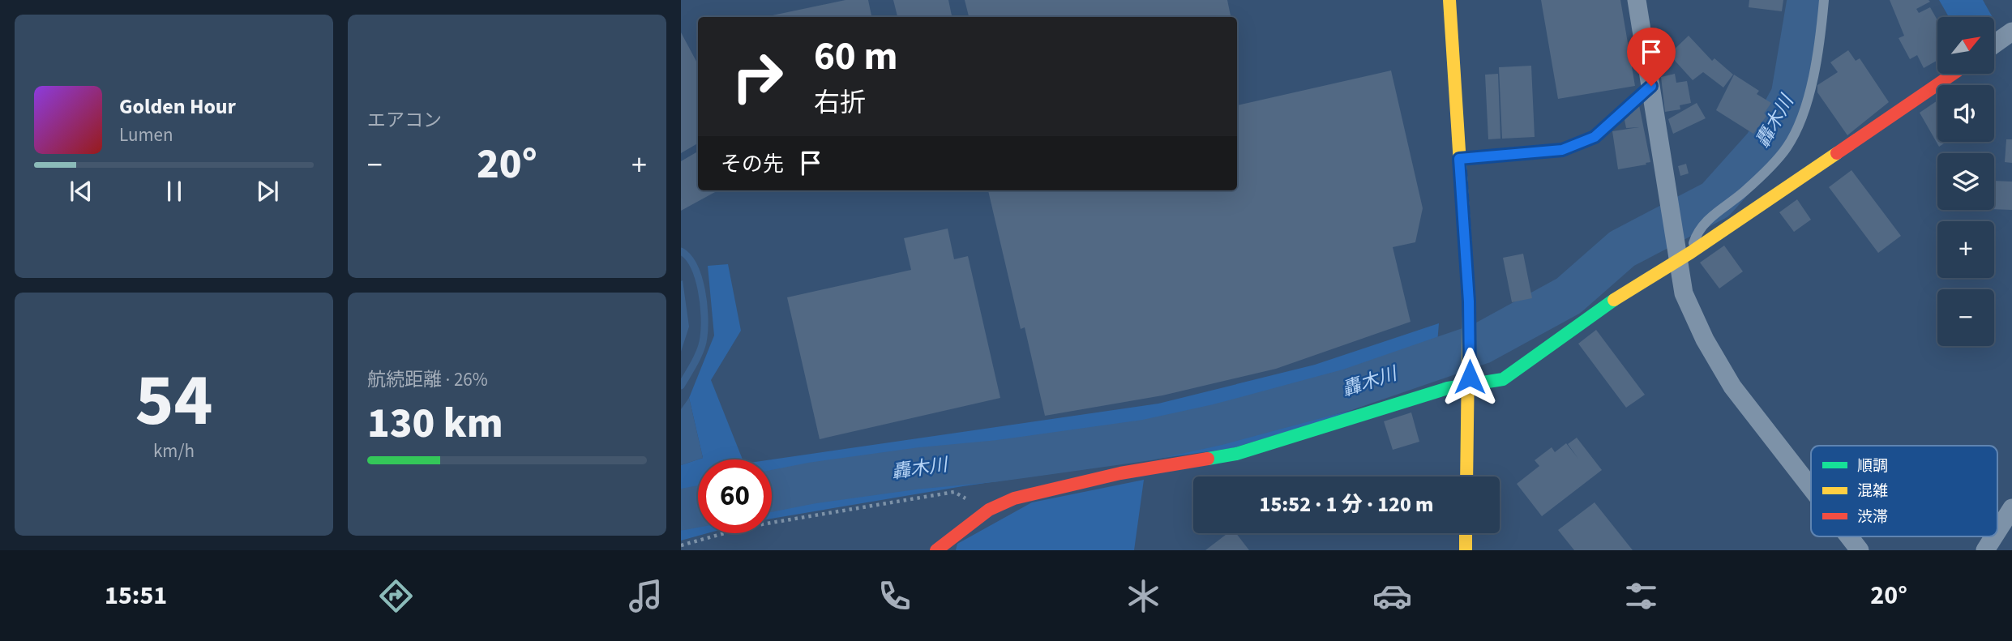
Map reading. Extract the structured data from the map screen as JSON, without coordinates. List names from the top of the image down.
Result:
{
  "water": ["轟木川"],
  "legend": ["順調", "混雑", "渋滞"],
  "north": "top right",
  "page": {
    "tile": [
      "エアコン",
      ["54", "km/h"],
      ["航続距離 · 26%", "130 km"]
    ],
    "map_buttons": ["+", "−"],
    "turn": ["60 m", "右折"],
    "song": ["Golden Hour", "Lumen"],
    "then": "その先",
    "heat": ["−", "20°", "+"],
    "limit": "60",
    "trip": "15:52 · 1 分 · 120 m",
    "tabs": ["15:51", "20°"]
  }
}
